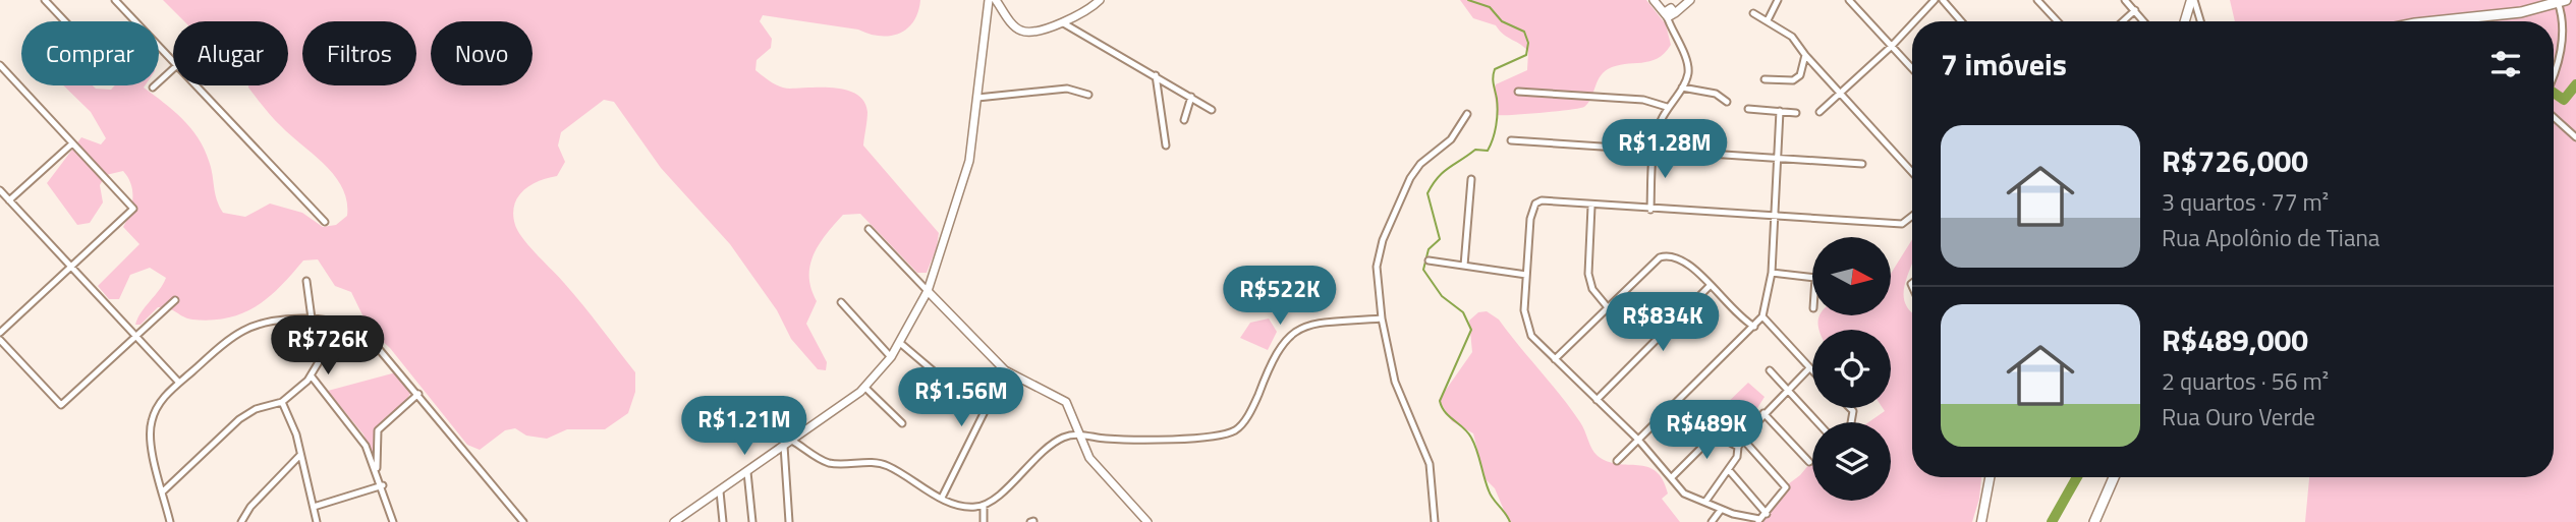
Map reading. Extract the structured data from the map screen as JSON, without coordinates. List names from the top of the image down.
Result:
{
  "north": "right",
  "page": {
    "chip": [
      "Comprar",
      "Alugar",
      "Filtros",
      "Novo"
    ],
    "heading": "7 imóveis",
    "list": [
      {
        "name": "R$726,000",
        "note": "3 quartos · 77 m² · Rua Apolônio de Tiana"
      },
      {
        "name": "R$489,000",
        "note": "2 quartos · 56 m² · Rua Ouro Verde"
      }
    ],
    "price": [
      "R$1.28M",
      "R$522K",
      "R$834K",
      "R$726K",
      "R$1.56M",
      "R$1.21M",
      "R$489K"
    ]
  }
}
